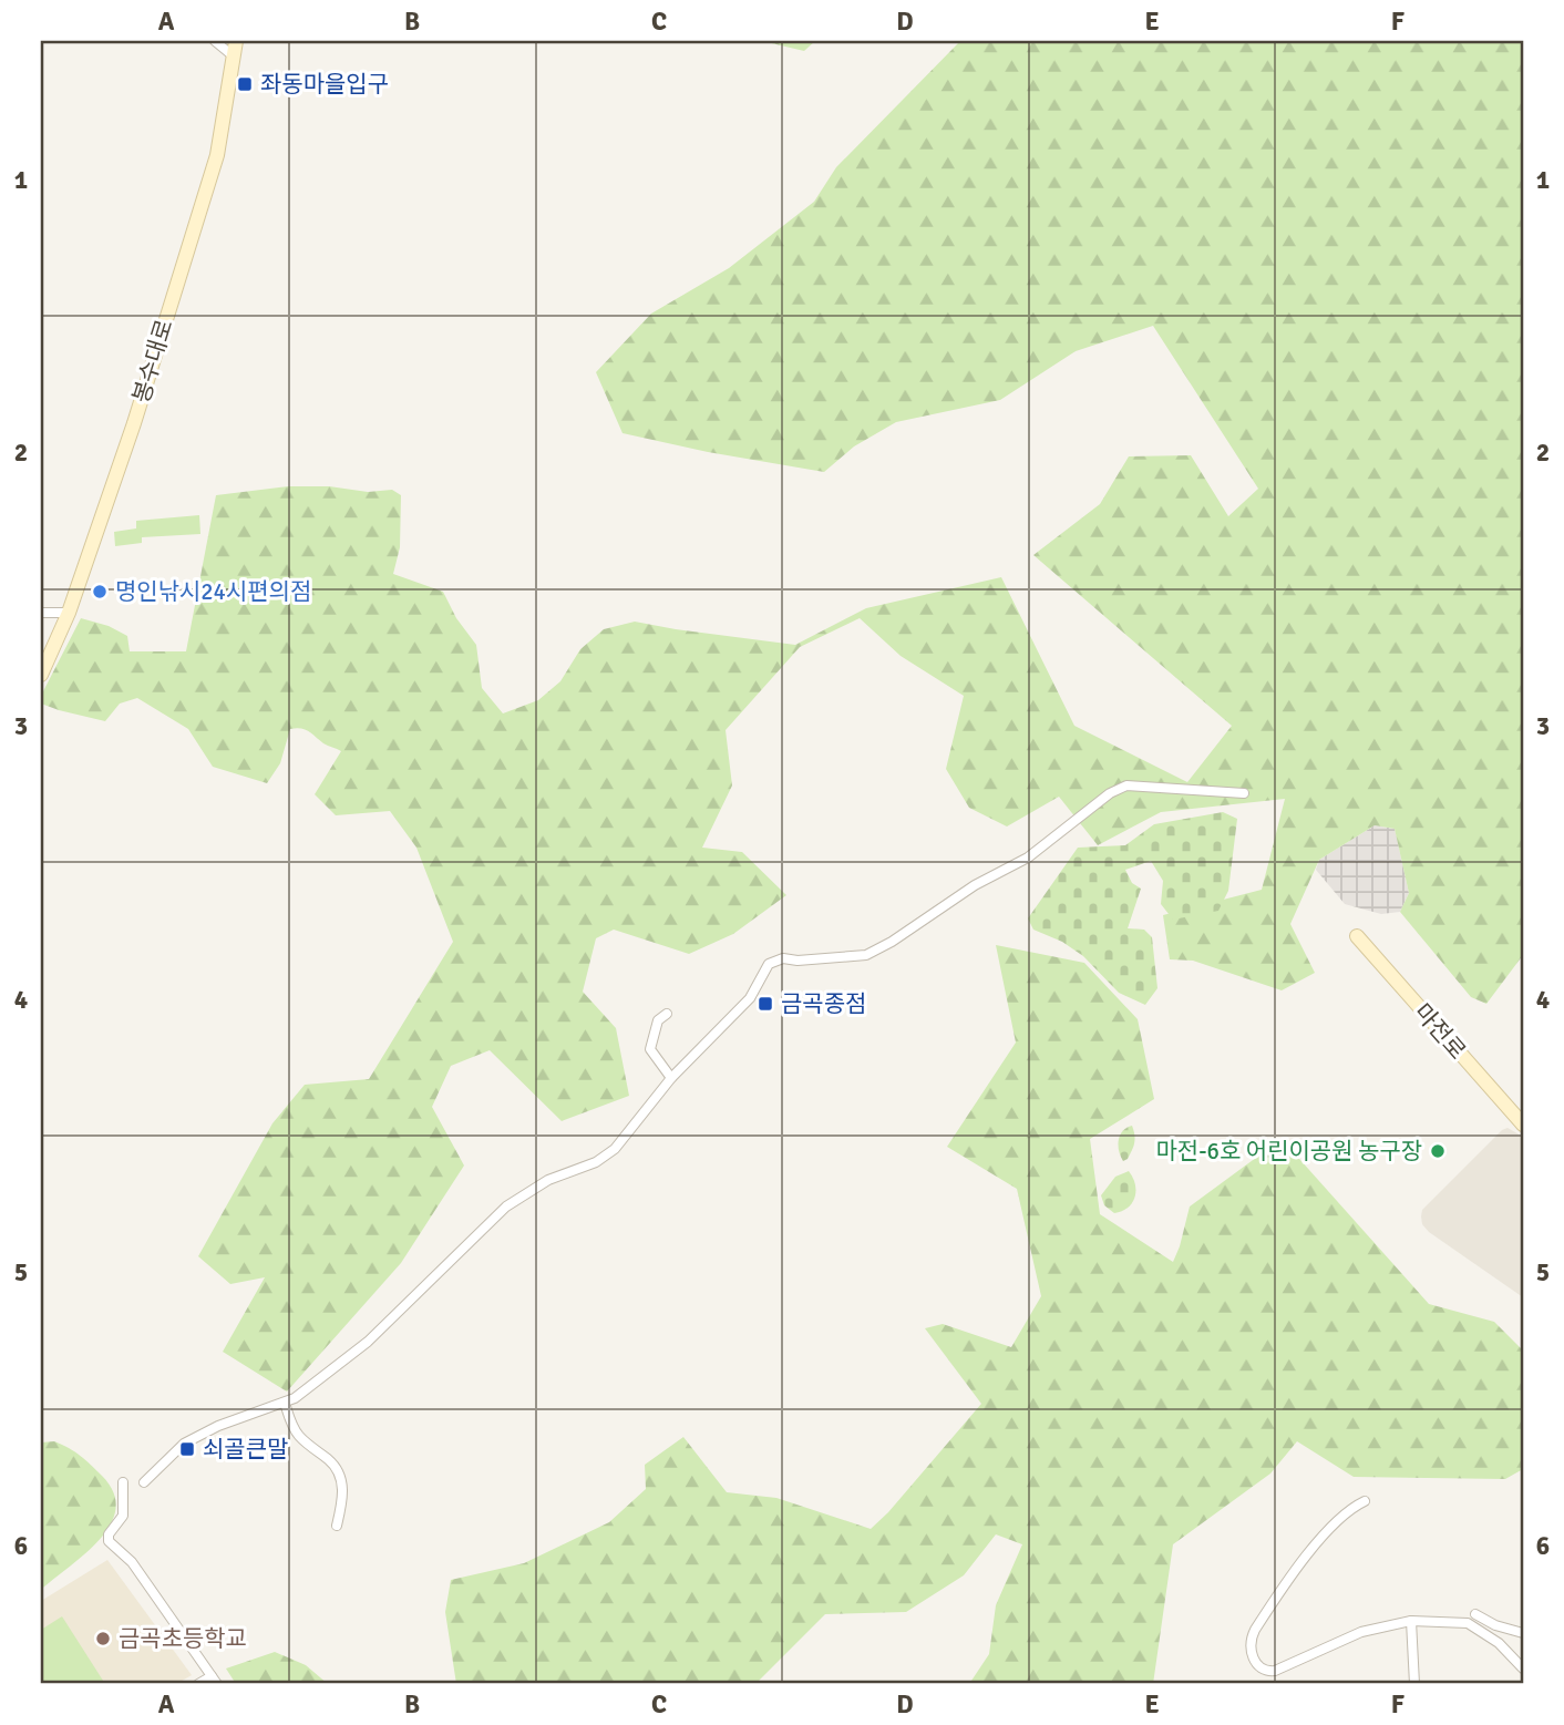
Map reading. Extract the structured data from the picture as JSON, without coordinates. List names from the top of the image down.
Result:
{
  "streets": {
    "main road": ["봉수대로", "마전로"]
  },
  "places": {
    "transit": ["좌동마을입구", "금곡종점", "쇠골큰말"],
    "other": ["명인낚시24시편의점", "마전-6호 어린이공원 농구장", "금곡초등학교"]
  },
  "grid": {
    "columns": [
      "A",
      "B",
      "C",
      "D",
      "E",
      "F"
    ],
    "rows": [
      "1",
      "2",
      "3",
      "4",
      "5",
      "6"
    ]
  }
}
